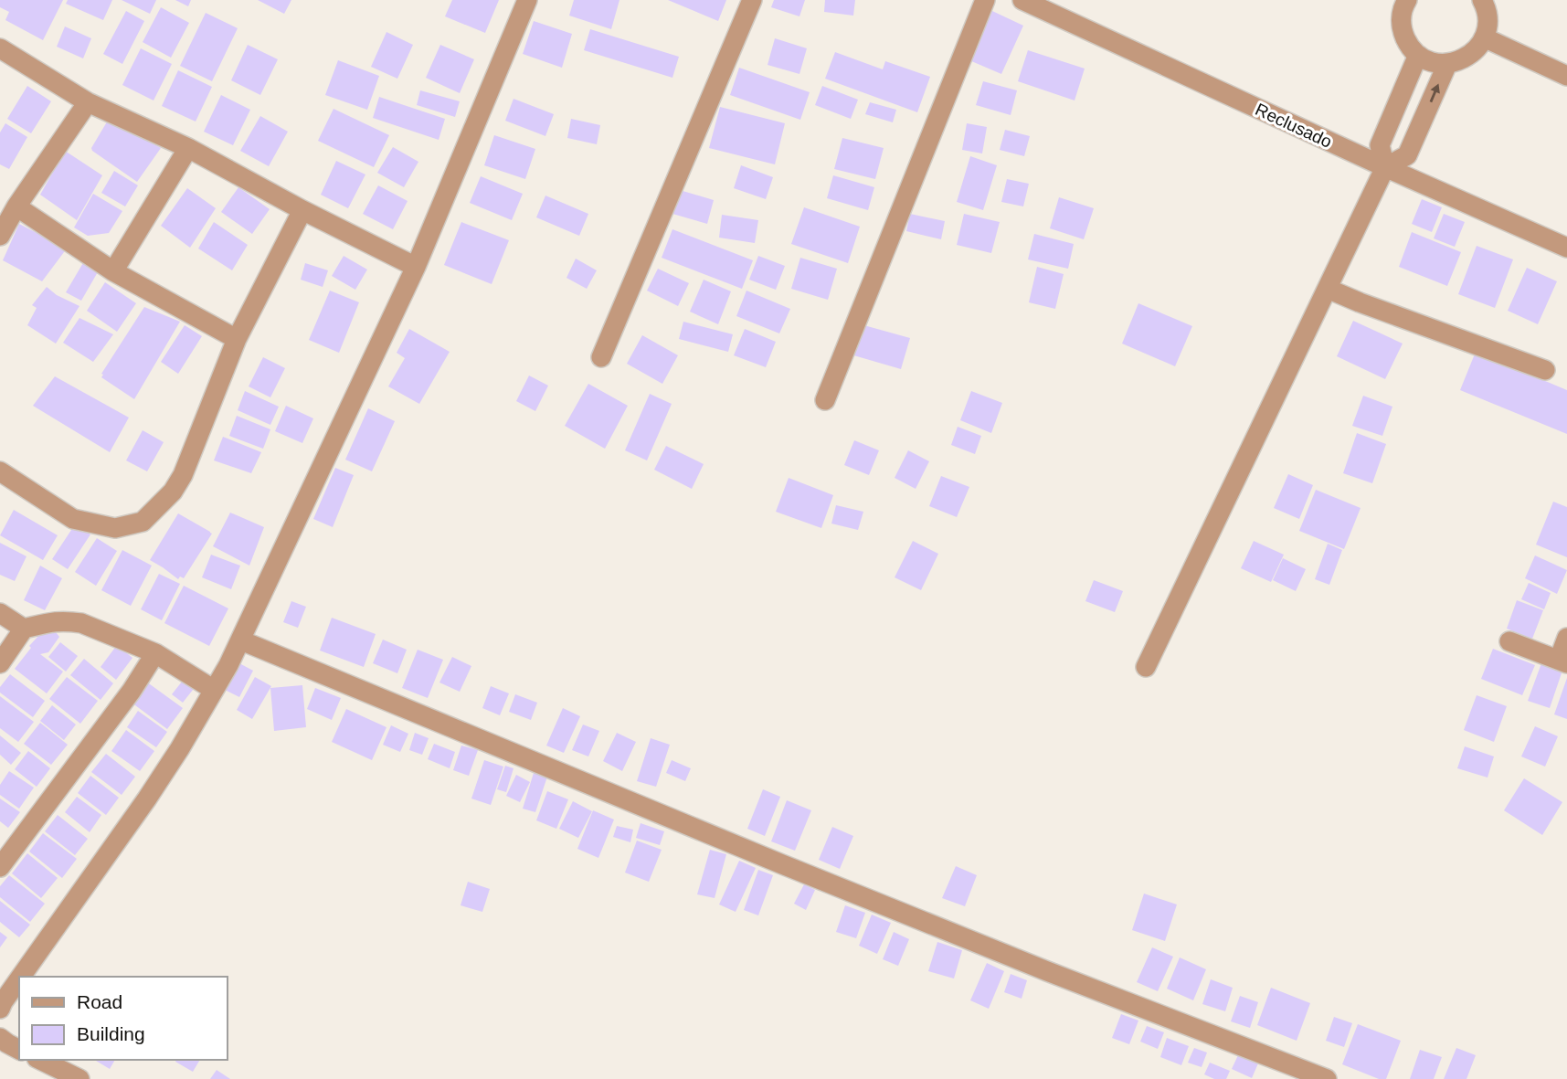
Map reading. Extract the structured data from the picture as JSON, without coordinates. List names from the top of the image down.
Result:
{
  "streets": {
    "street": ["Reclusado"]
  },
  "legend": ["Road", "Building"]
}
